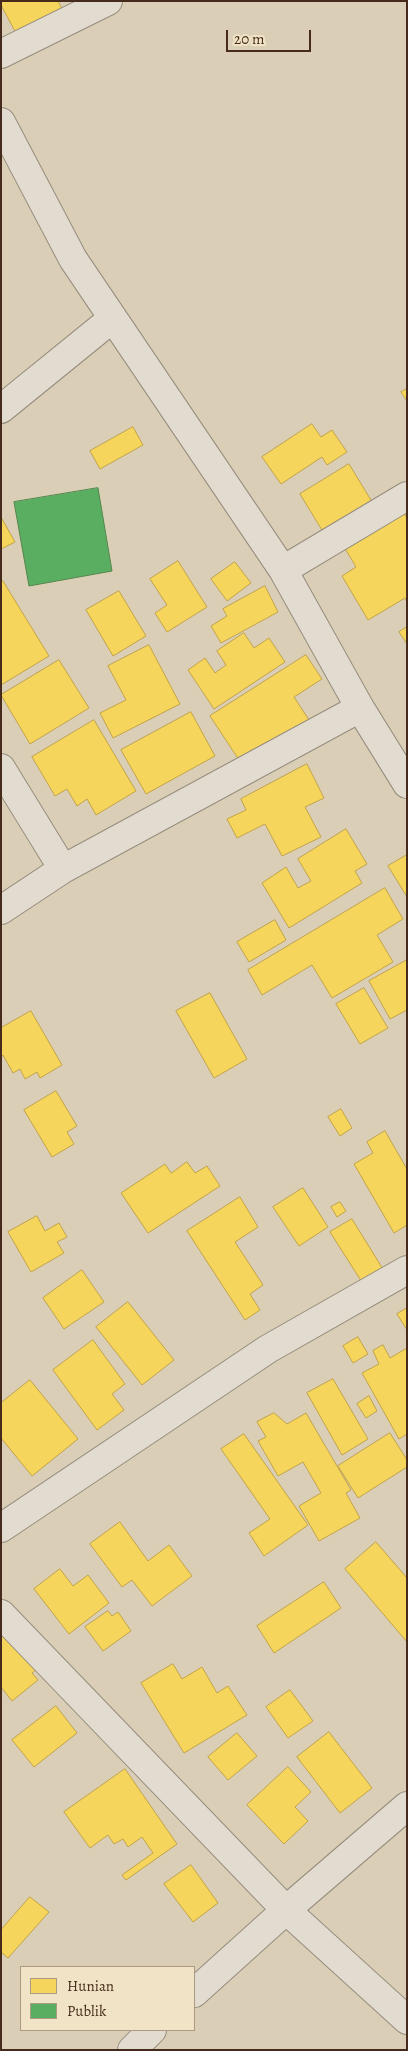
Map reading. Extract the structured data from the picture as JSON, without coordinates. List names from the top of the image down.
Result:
{
  "legend": ["Hunian", "Publik"],
  "scale_bar": "20 m"
}
